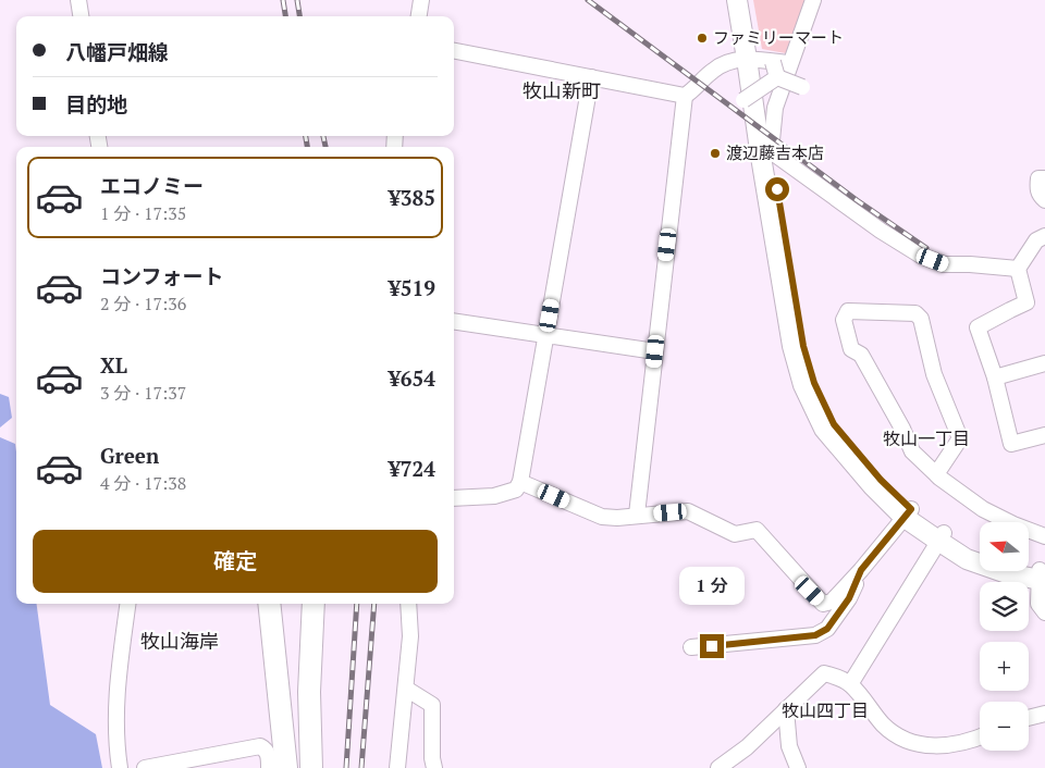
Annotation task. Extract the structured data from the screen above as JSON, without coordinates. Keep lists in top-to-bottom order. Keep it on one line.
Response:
{"districts":["牧山新町","牧山一丁目","牧山海岸","牧山四丁目"],"places":["ファミリーマート","渡辺藤吉本店"],"north":"left","page":{"banner":["八幡戸畑線","目的地"],"list":[{"name":"エコノミー","note":"1 分 · 17:35","value":"¥385"},{"name":"コンフォート","note":"2 分 · 17:36","value":"¥519"},{"name":"XL","note":"3 分 · 17:37","value":"¥654"},{"name":"Green","note":"4 分 · 17:38","value":"¥724"}],"buttons":"確定","map_buttons":["+","−"],"bubble":"1 分"}}
